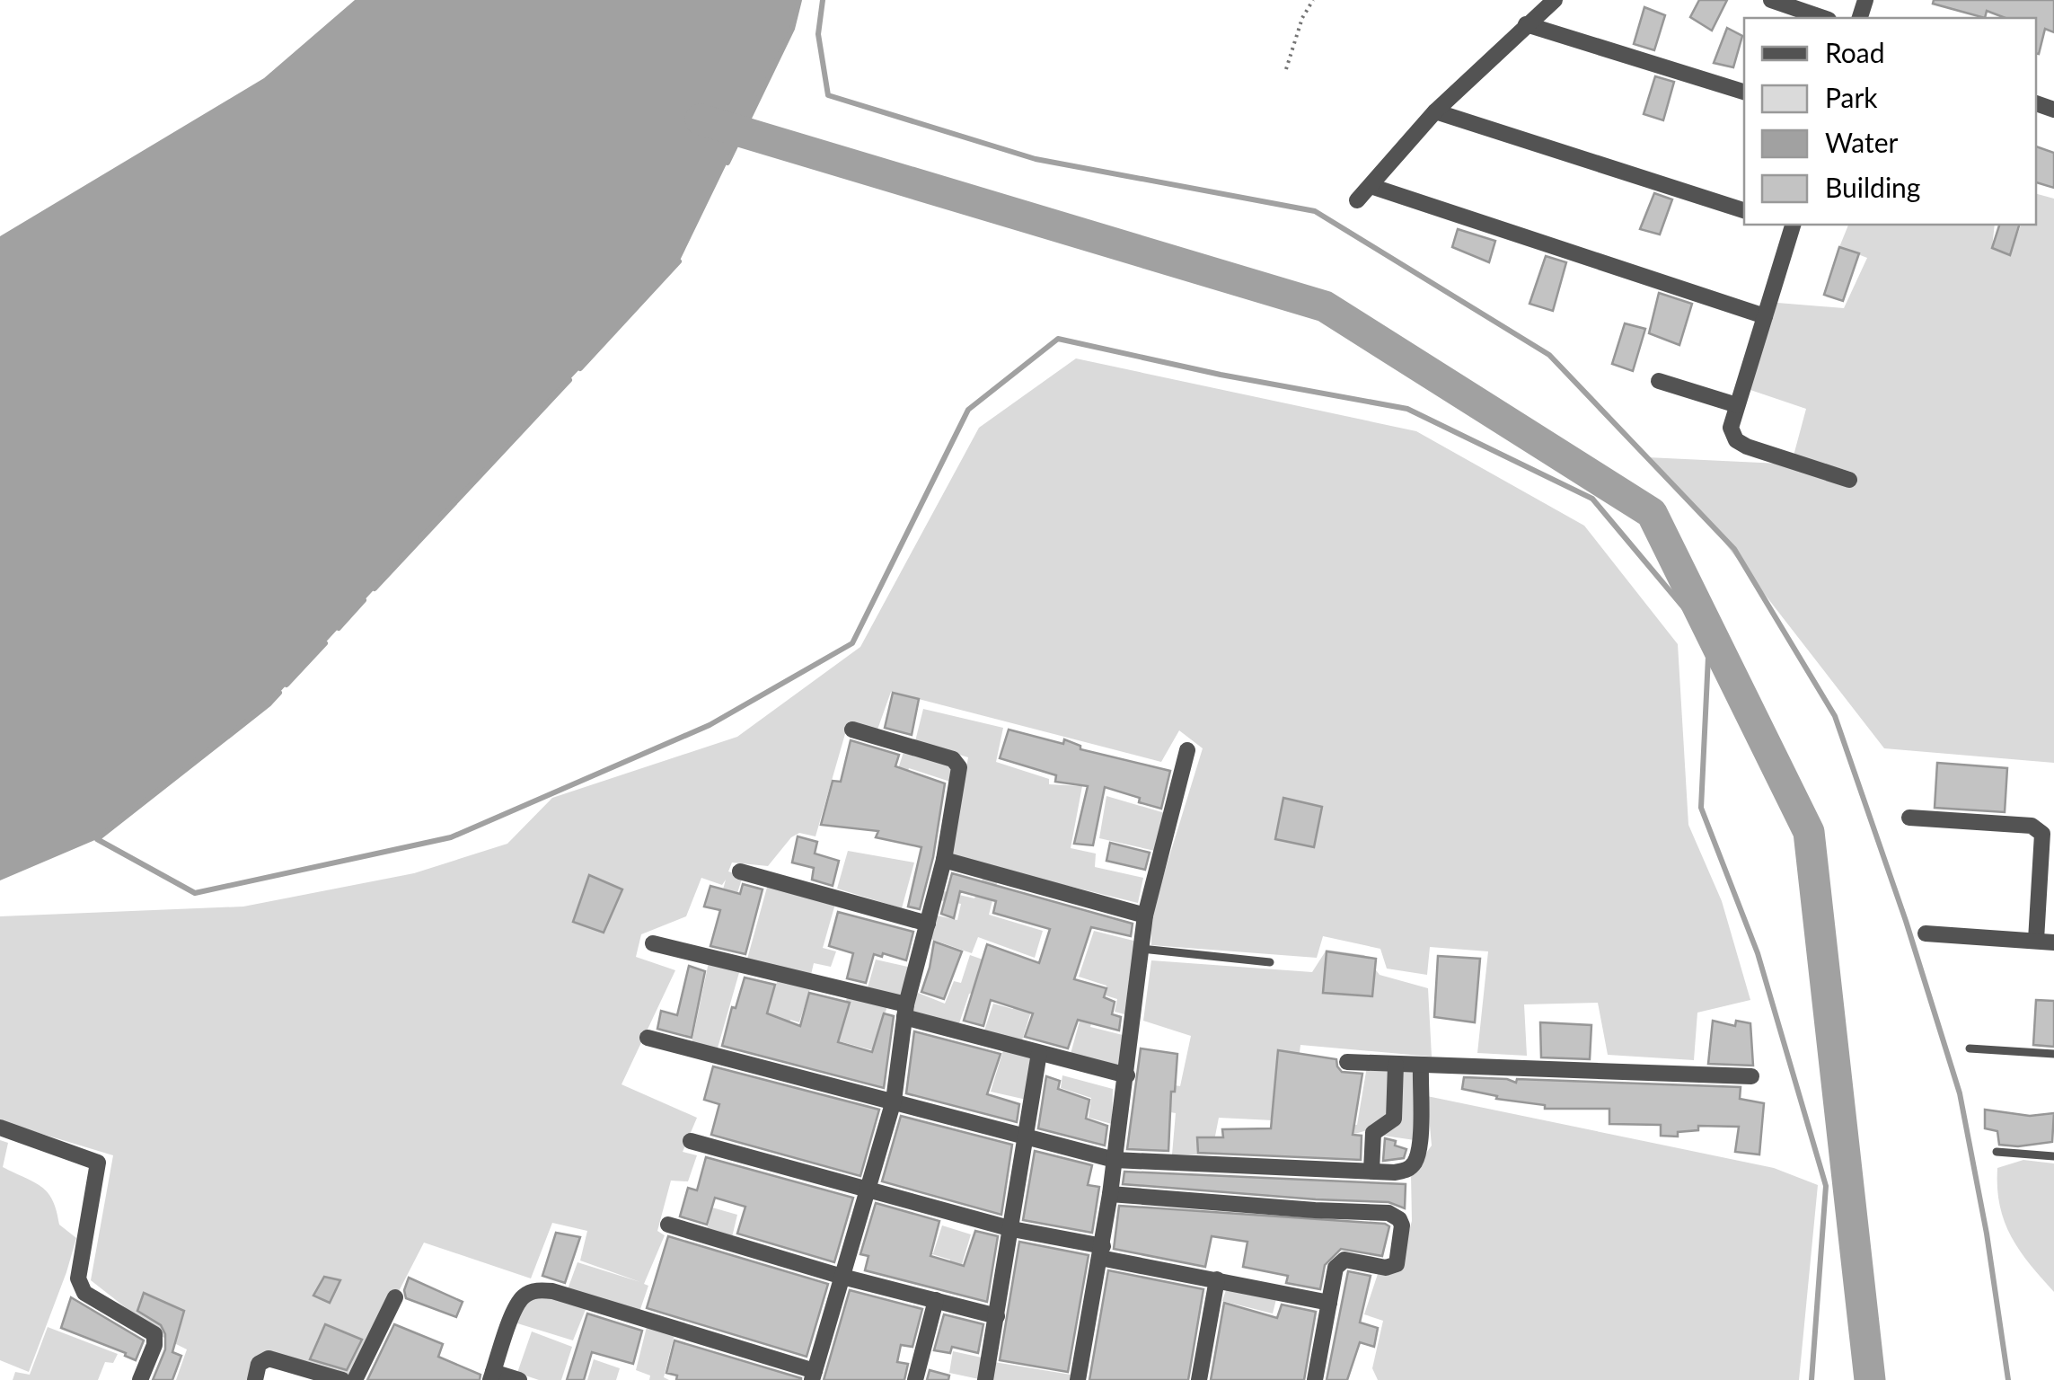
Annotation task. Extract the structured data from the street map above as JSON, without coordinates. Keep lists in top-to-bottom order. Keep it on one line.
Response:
{"legend":["Road","Park","Water","Building"]}
